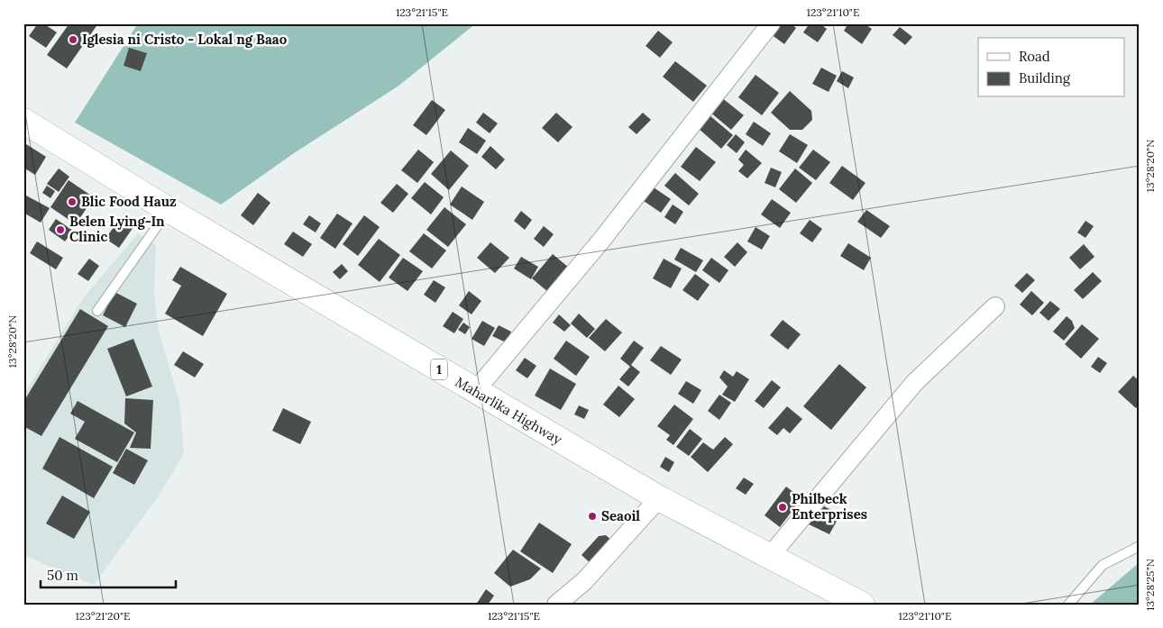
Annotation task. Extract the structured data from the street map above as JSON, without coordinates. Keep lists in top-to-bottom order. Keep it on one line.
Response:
{"streets":{"highway":["1","Maharlika Highway"]},"places":["Iglesia ni Cristo - Lokal ng Baao","Blic Food Hauz","Belen Lying-In Clinic","Philbeck Enterprises","Seaoil"],"legend":["Road","Building"],"scale_bar":"50 m","coordinates":["123°21'15\"E","123°21'10\"E","13°28'20\"N","13°28'25\"N","123°21'20\"E"]}
